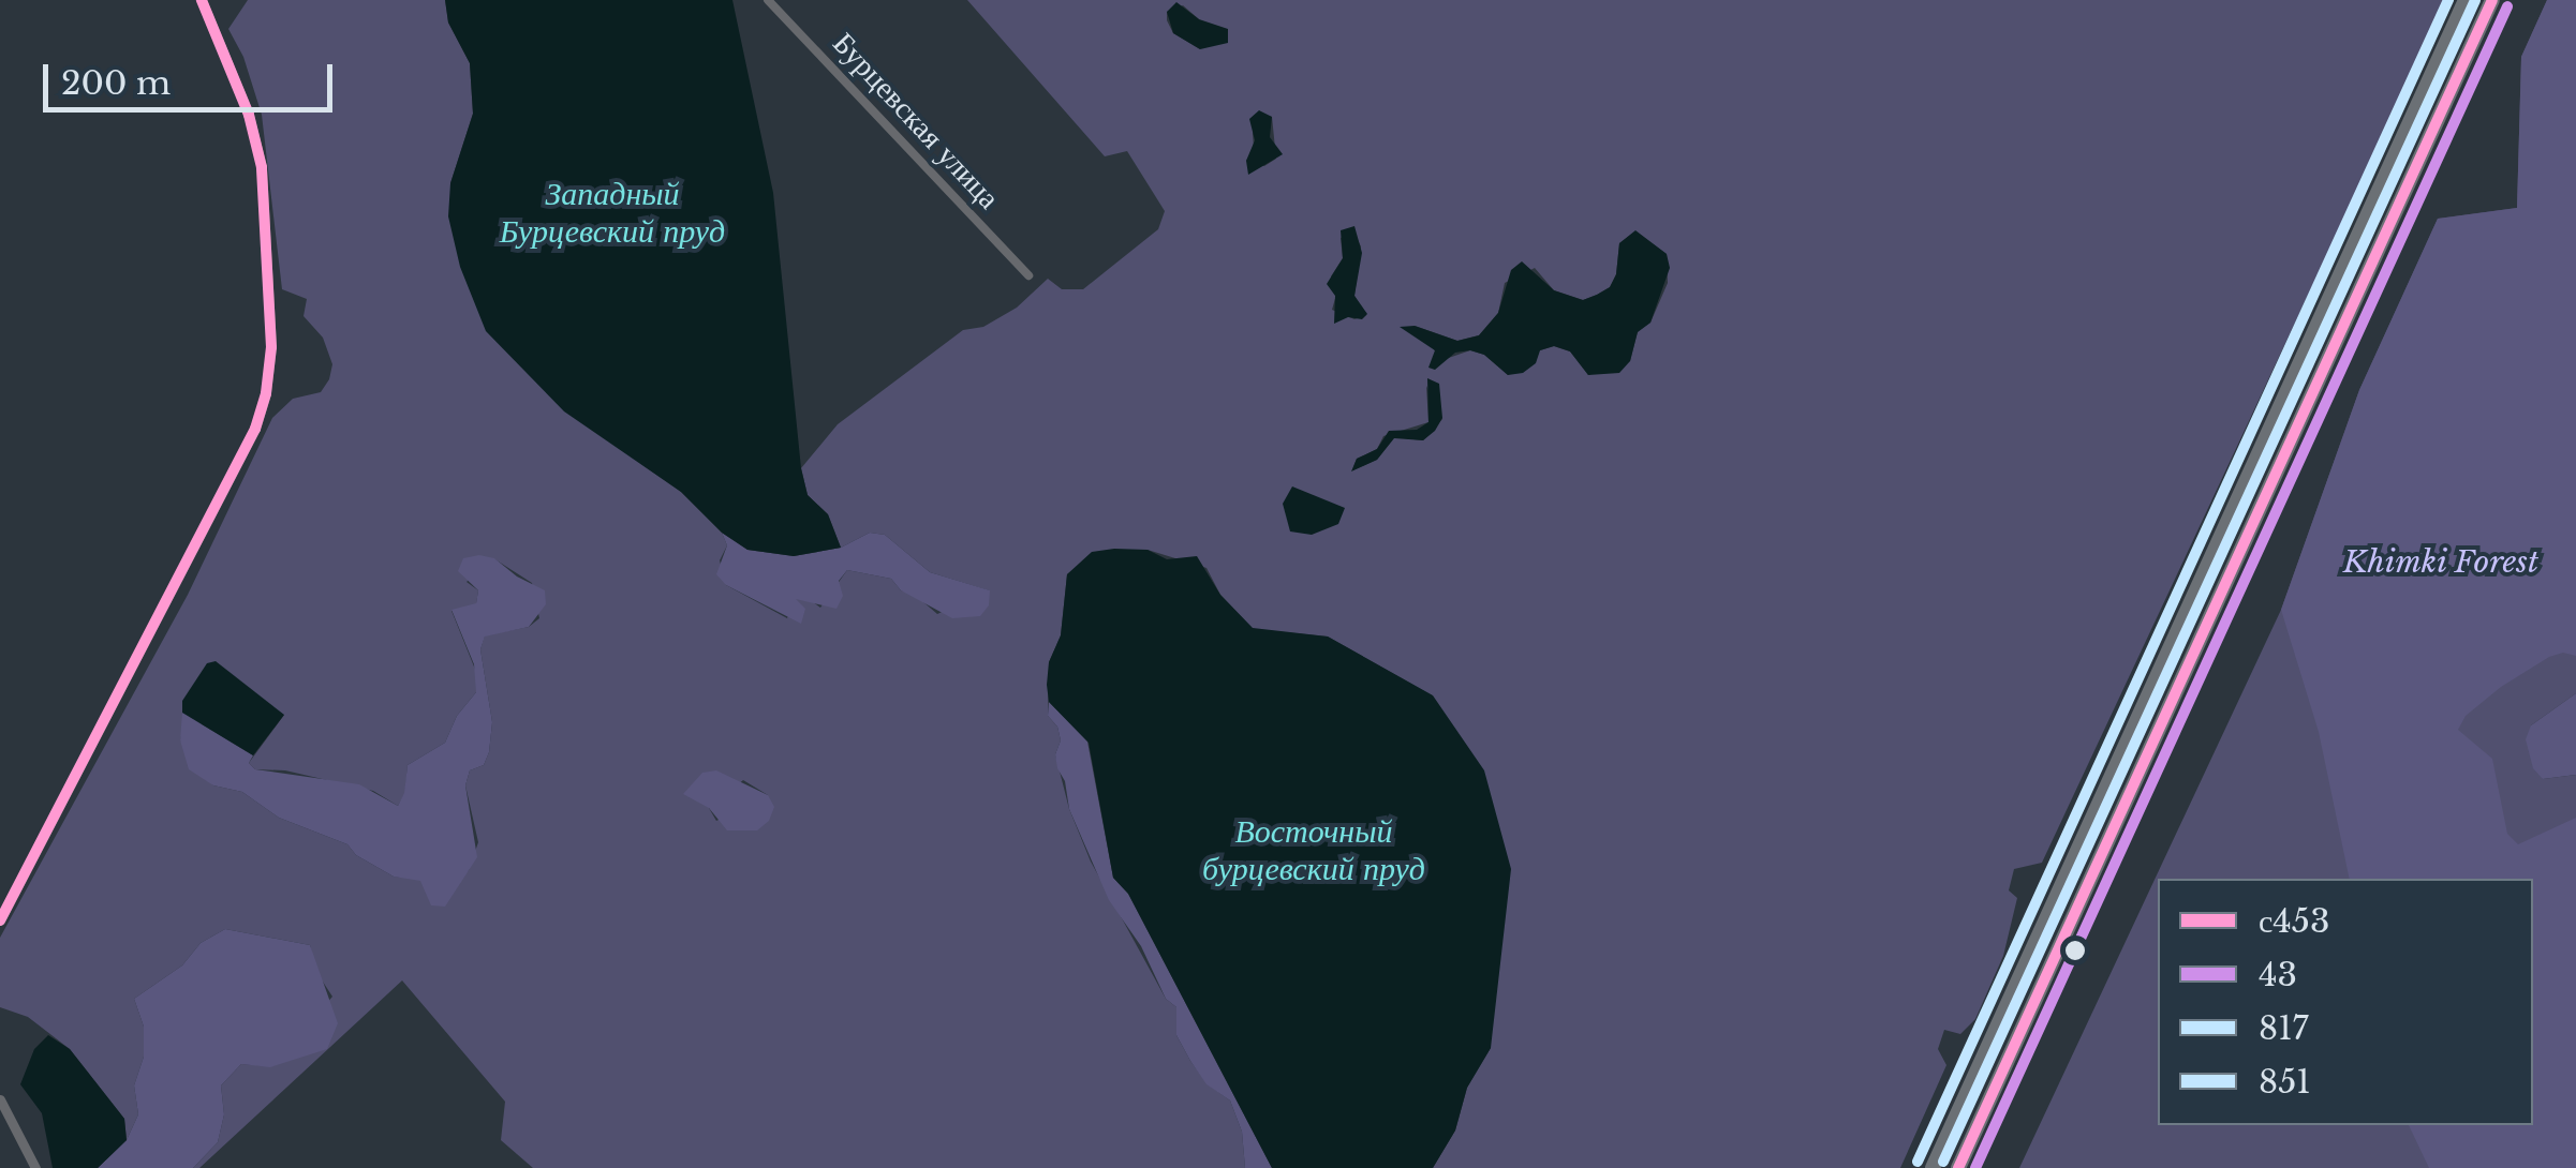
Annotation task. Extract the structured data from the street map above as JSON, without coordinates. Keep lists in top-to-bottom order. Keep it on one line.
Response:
{"streets":{"street":["Бурцевская улица"]},"water":["Западный Бурцевский пруд","Восточный бурцевский пруд"],"parks":["Khimki Forest"],"lines":["transit line с453","transit line 817","transit line 851","transit line 43"],"legend":["с453","43","817","851"],"scale_bar":"200 m"}
